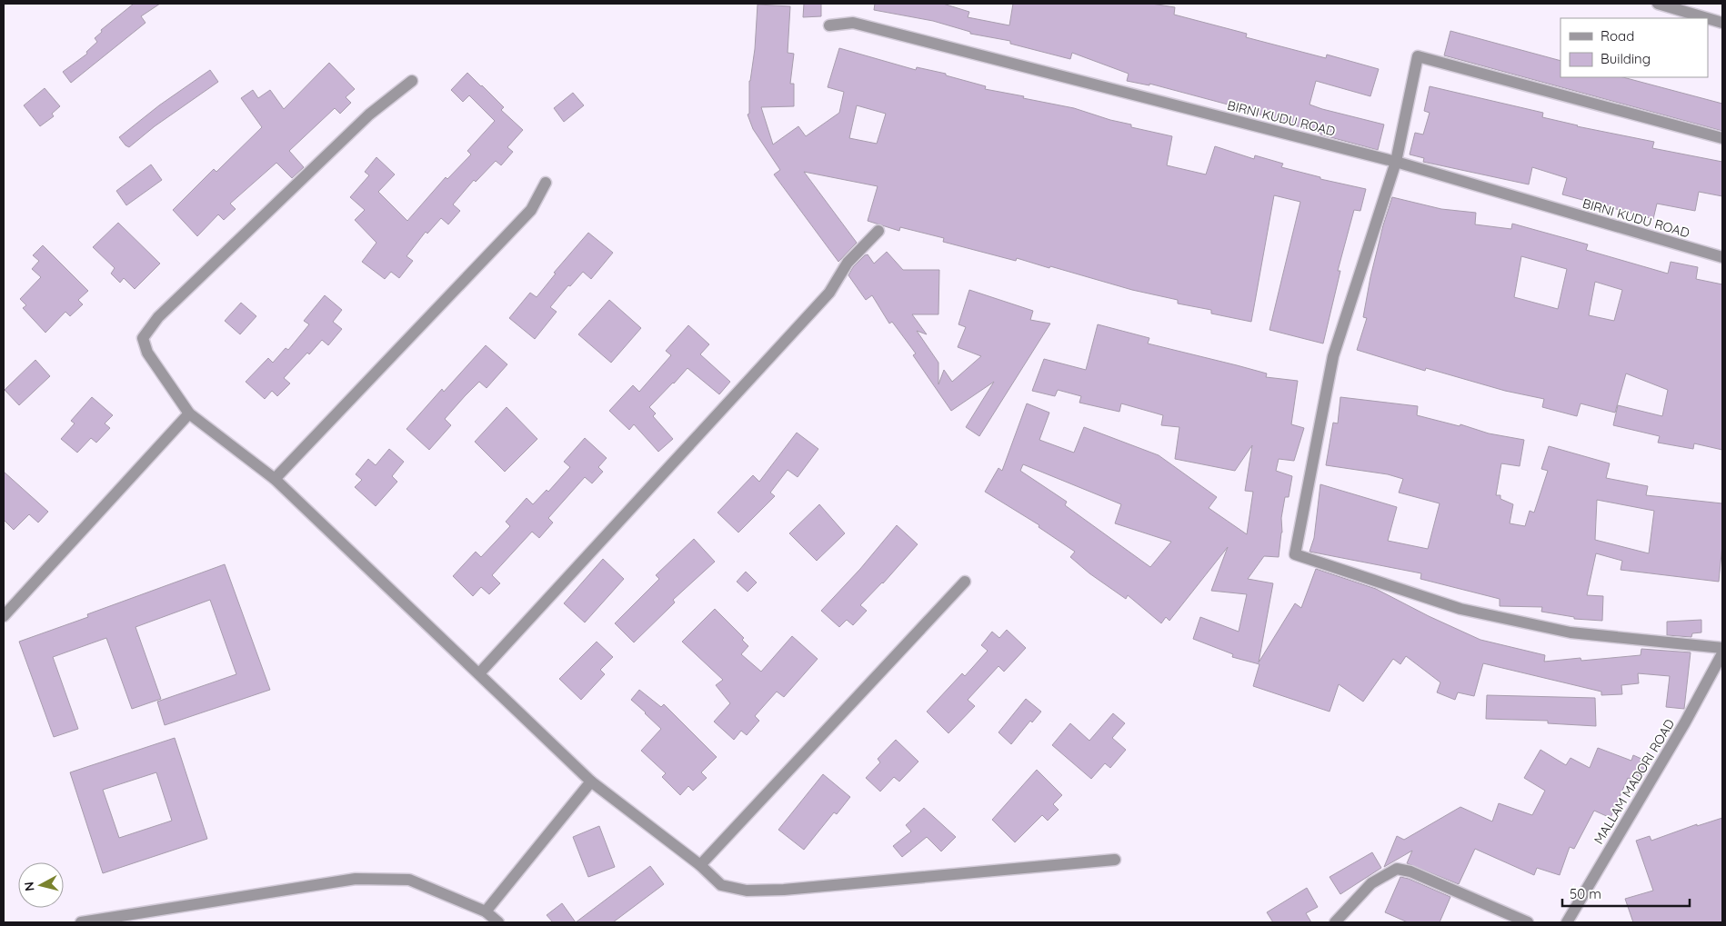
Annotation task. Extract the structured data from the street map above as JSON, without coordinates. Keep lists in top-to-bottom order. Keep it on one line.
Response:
{"streets":{"street":["BIRNI KUDU ROAD","MALLAM MADORI ROAD"]},"legend":["Road","Building"],"scale_bar":"50 m","north":"left"}
